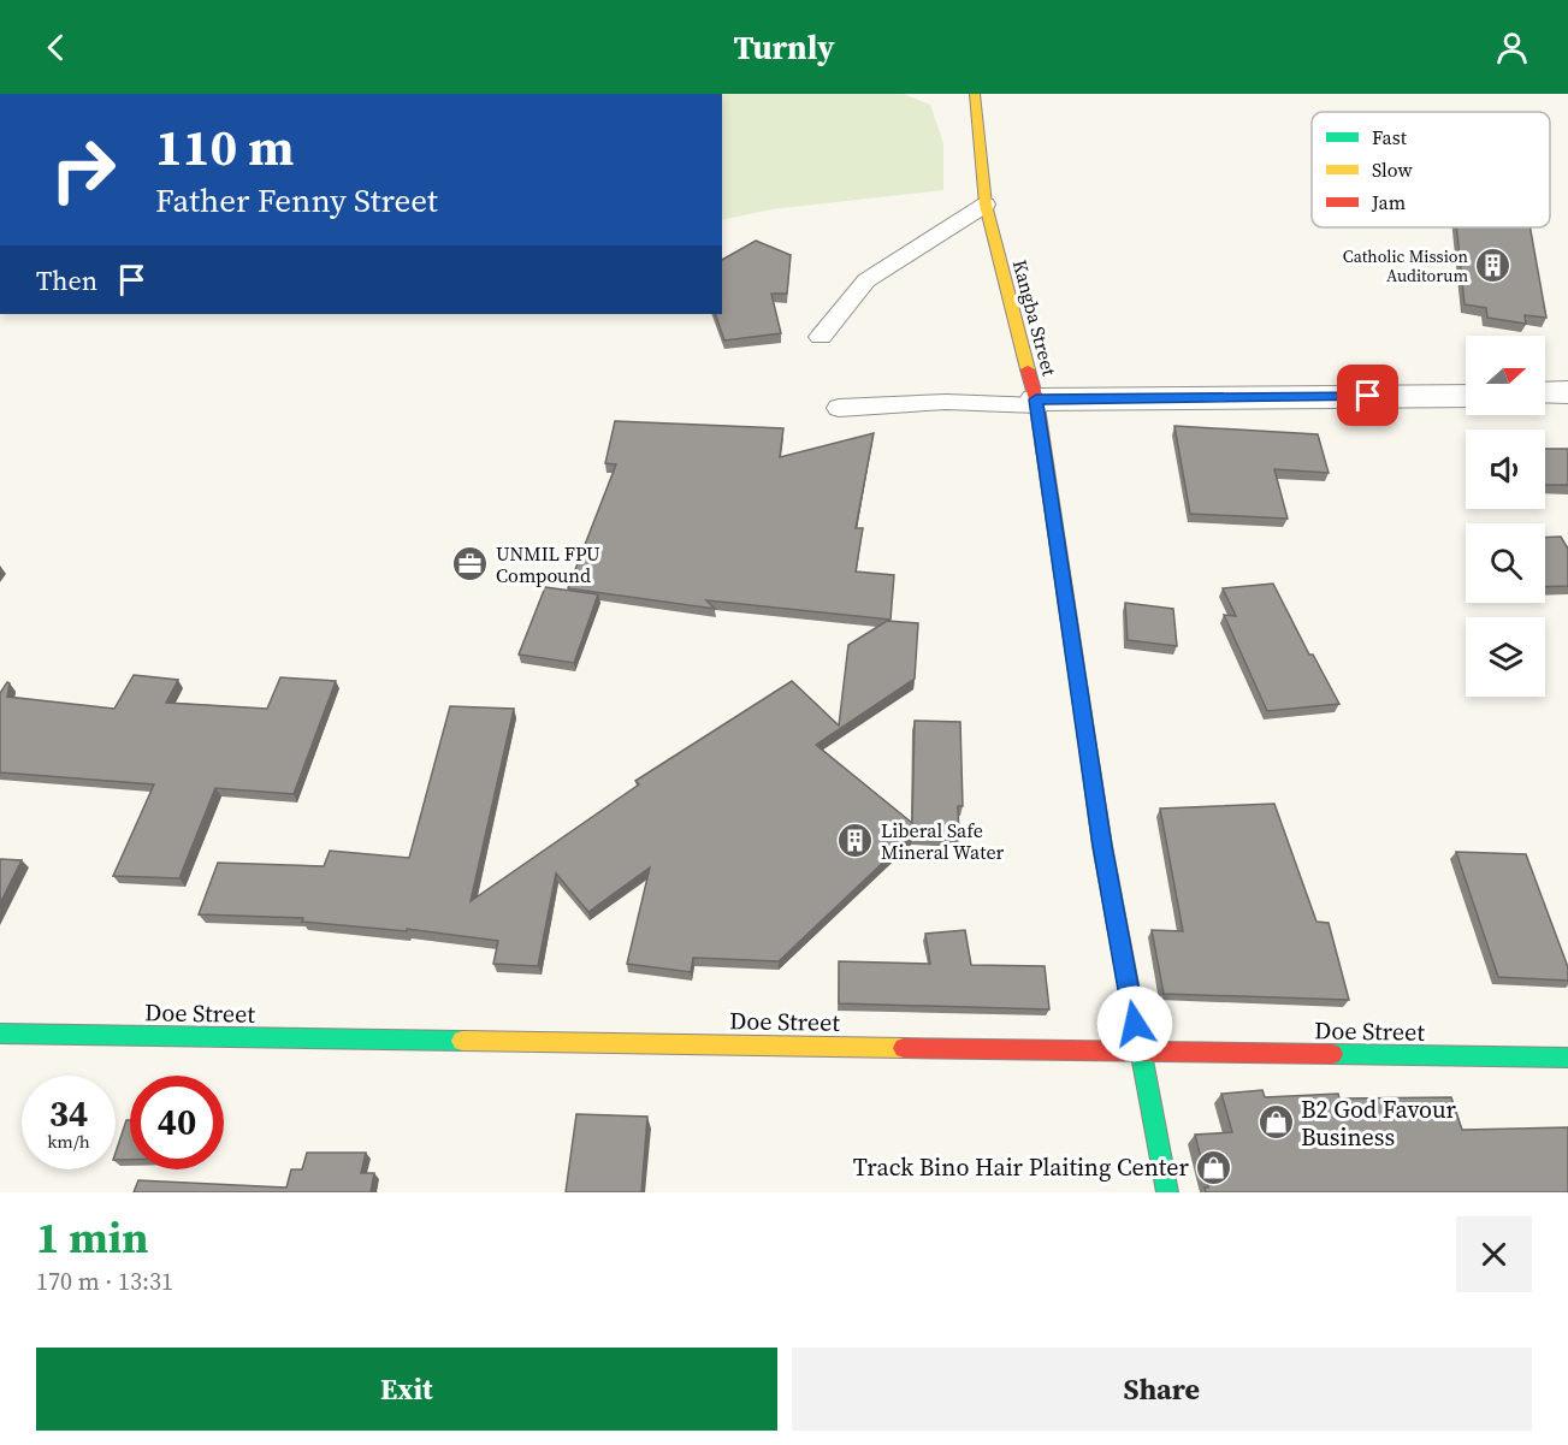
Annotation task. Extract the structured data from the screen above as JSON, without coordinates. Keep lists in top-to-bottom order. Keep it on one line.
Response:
{"streets":{"street":["Kangba Street","Doe Street"]},"crossings":[["Kangba Street","Doe Street"]],"places":{"building":["Catholic Mission Auditorum","Liberal Safe Mineral Water"],"office":["UNMIL FPU Compound"],"shop":["B2 God Favour Business","Track Bino Hair Plaiting Center"]},"legend":["Fast","Slow","Jam"],"north":"right","page":{"header":"Turnly","turn":["110 m","Father Fenny Street"],"then":"Then","speed":"34 km/h","limit":"40","heading":["1 min","170 m · 13:31"],"buttons":["Exit","Share"]}}
